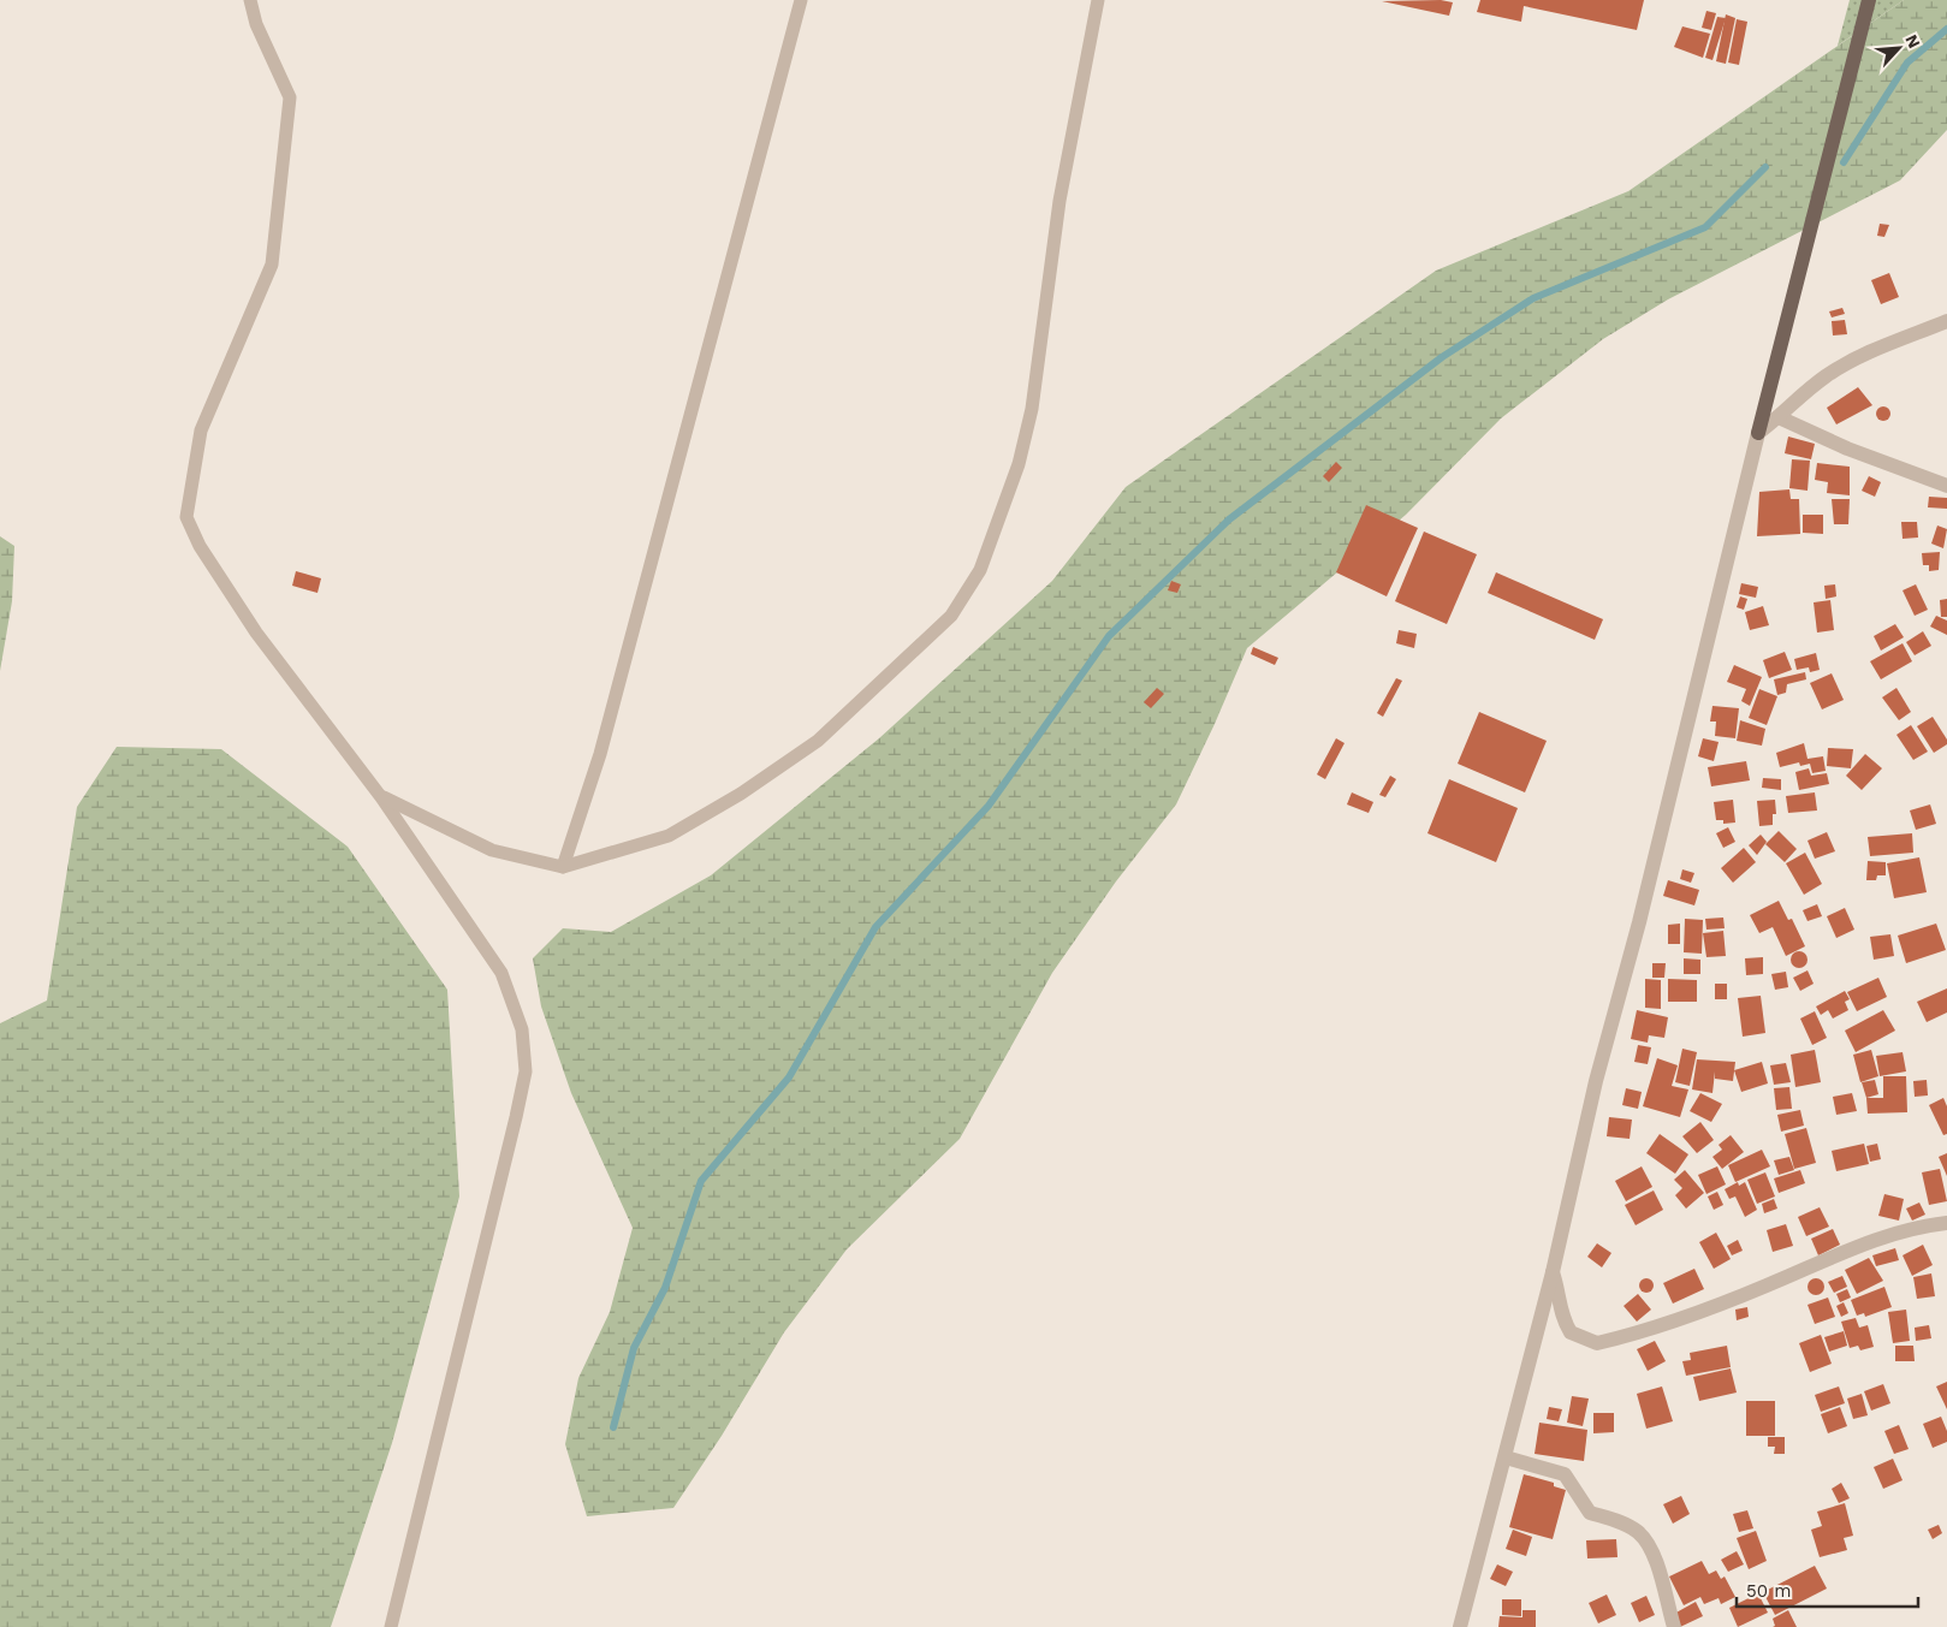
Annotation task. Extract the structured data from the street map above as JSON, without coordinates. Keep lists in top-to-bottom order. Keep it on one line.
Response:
{"scale_bar":"50 m","north":"top right"}
